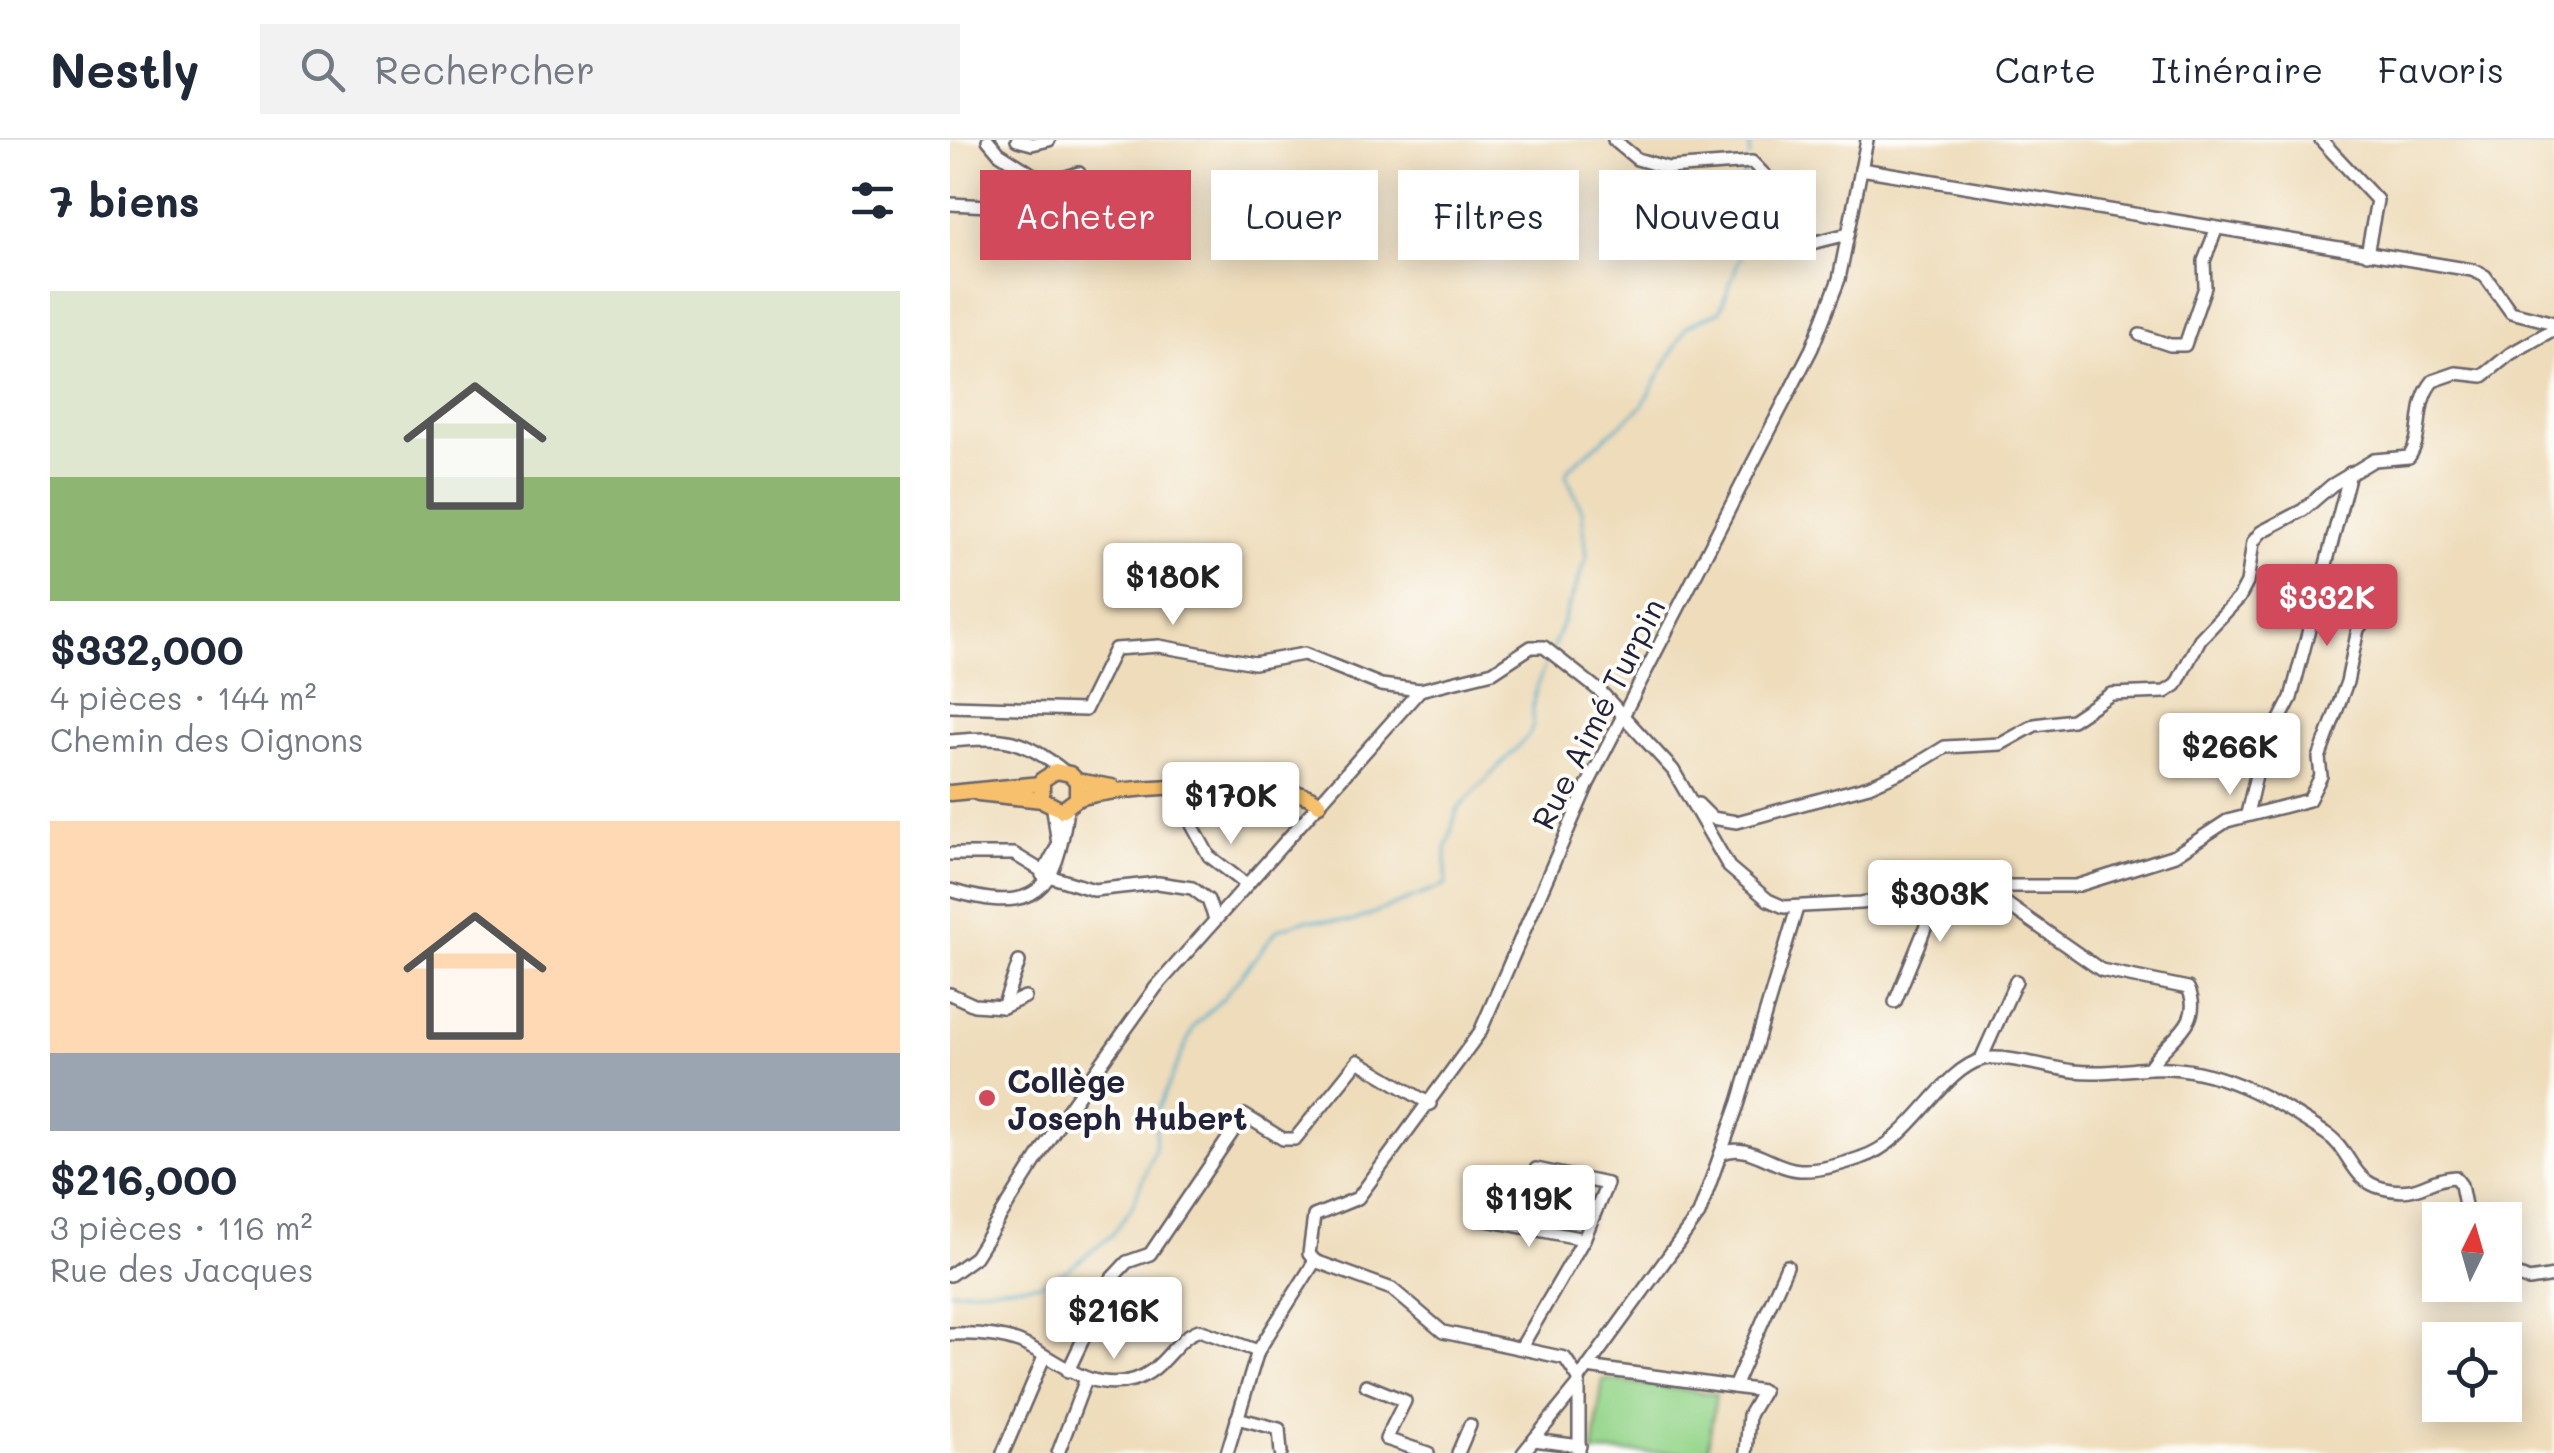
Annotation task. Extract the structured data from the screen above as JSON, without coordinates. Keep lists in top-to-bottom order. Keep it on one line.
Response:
{"streets":{"street":["Rue Aimé Turpin"]},"places":["Collège Joseph Hubert"],"north":"top","page":{"header":"Nestly","search":"Rechercher","nav":["Carte","Itinéraire","Favoris"],"heading":"7 biens","chip":["Acheter","Louer","Filtres","Nouveau"],"list":[{"name":"$332,000","note":"4 pièces · 144 m² · Chemin des Oignons"},{"name":"$216,000","note":"3 pièces · 116 m² · Rue des Jacques"}],"price":["$180K","$332K","$266K","$170K","$303K","$119K","$216K"]}}
